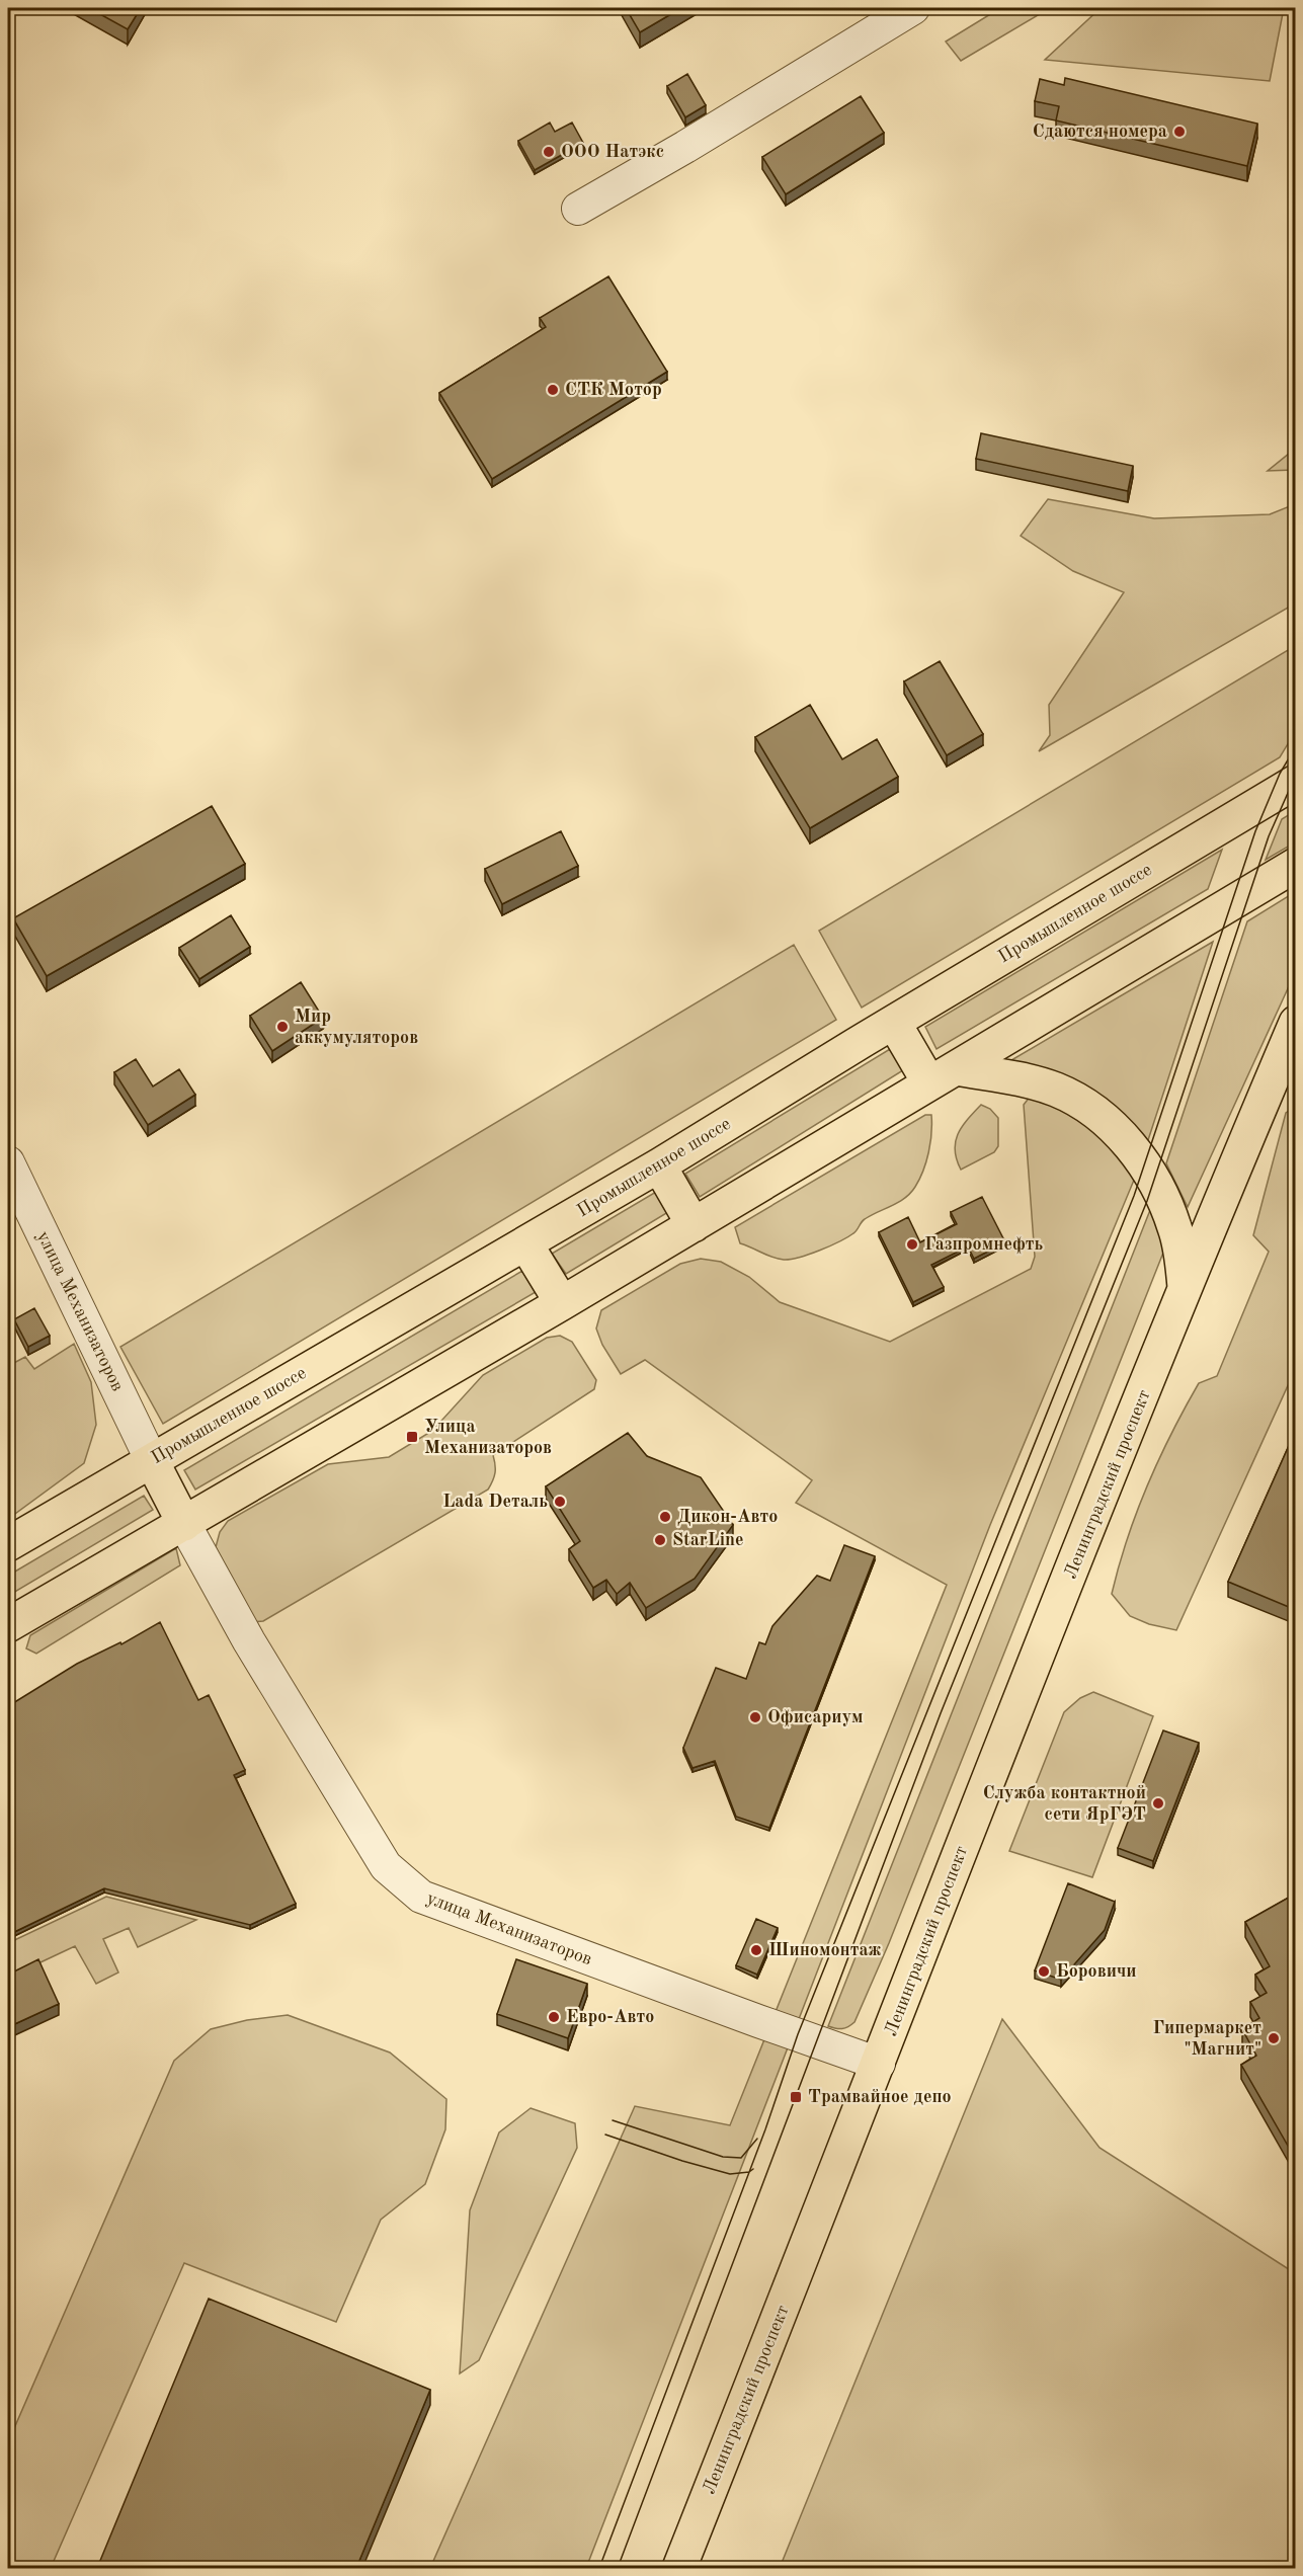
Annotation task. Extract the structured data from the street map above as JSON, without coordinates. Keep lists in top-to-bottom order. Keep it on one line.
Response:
{"streets":{"main road":["Промышленное шоссе","Ленинградский проспект"],"street":["улица Механизаторов"]},"crossings":[["Промышленное шоссе","улица Механизаторов"],["улица Механизаторов","Ленинградский проспект"]],"places":{"other":["Сдаются номера","ООО Натэкс","СТК Мотор","Мир аккумуляторов","Газпромнефть","Lada Dеталь","Дикон-Авто","StarLine","Офисариум","Служба контактной сети ЯрГЭТ","Шиномонтаж","Боровичи","Евро-Авто","Гипермаркет \"Магнит\""],"transit":["Улица Механизаторов","Трамвайное депо"]}}
